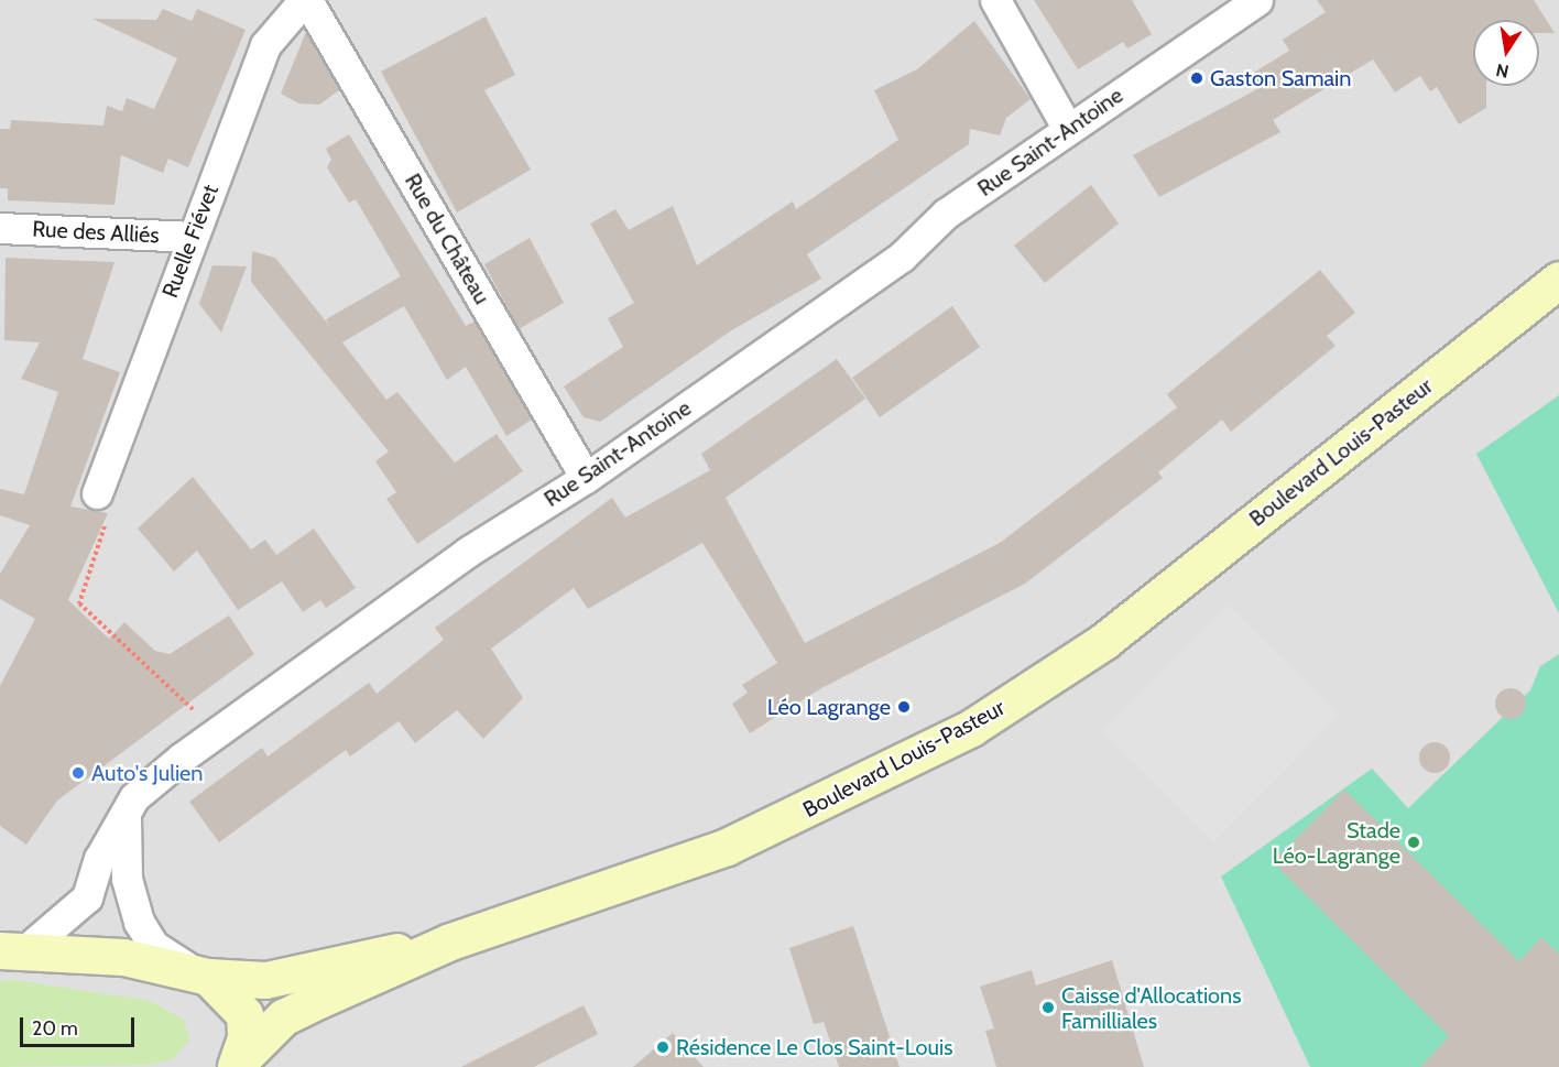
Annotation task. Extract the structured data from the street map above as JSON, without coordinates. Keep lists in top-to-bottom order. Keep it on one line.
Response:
{"streets":{"main road":["Boulevard Louis-Pasteur"],"street":["Rue Saint-Antoine","Rue des Alliés","Rue du Château","Ruelle Fiévet"]},"crossings":[["Rue Saint-Antoine","Rue du Château"],["Rue des Alliés","Ruelle Fiévet"],["Rue du Château","Ruelle Fiévet"]],"places":["Gaston Samain","Léo Lagrange","Auto's Julien","Stade Léo-Lagrange","Caisse d'Allocations Familliales","Résidence Le Clos Saint-Louis"],"scale_bar":"20 m","north":"bottom"}
